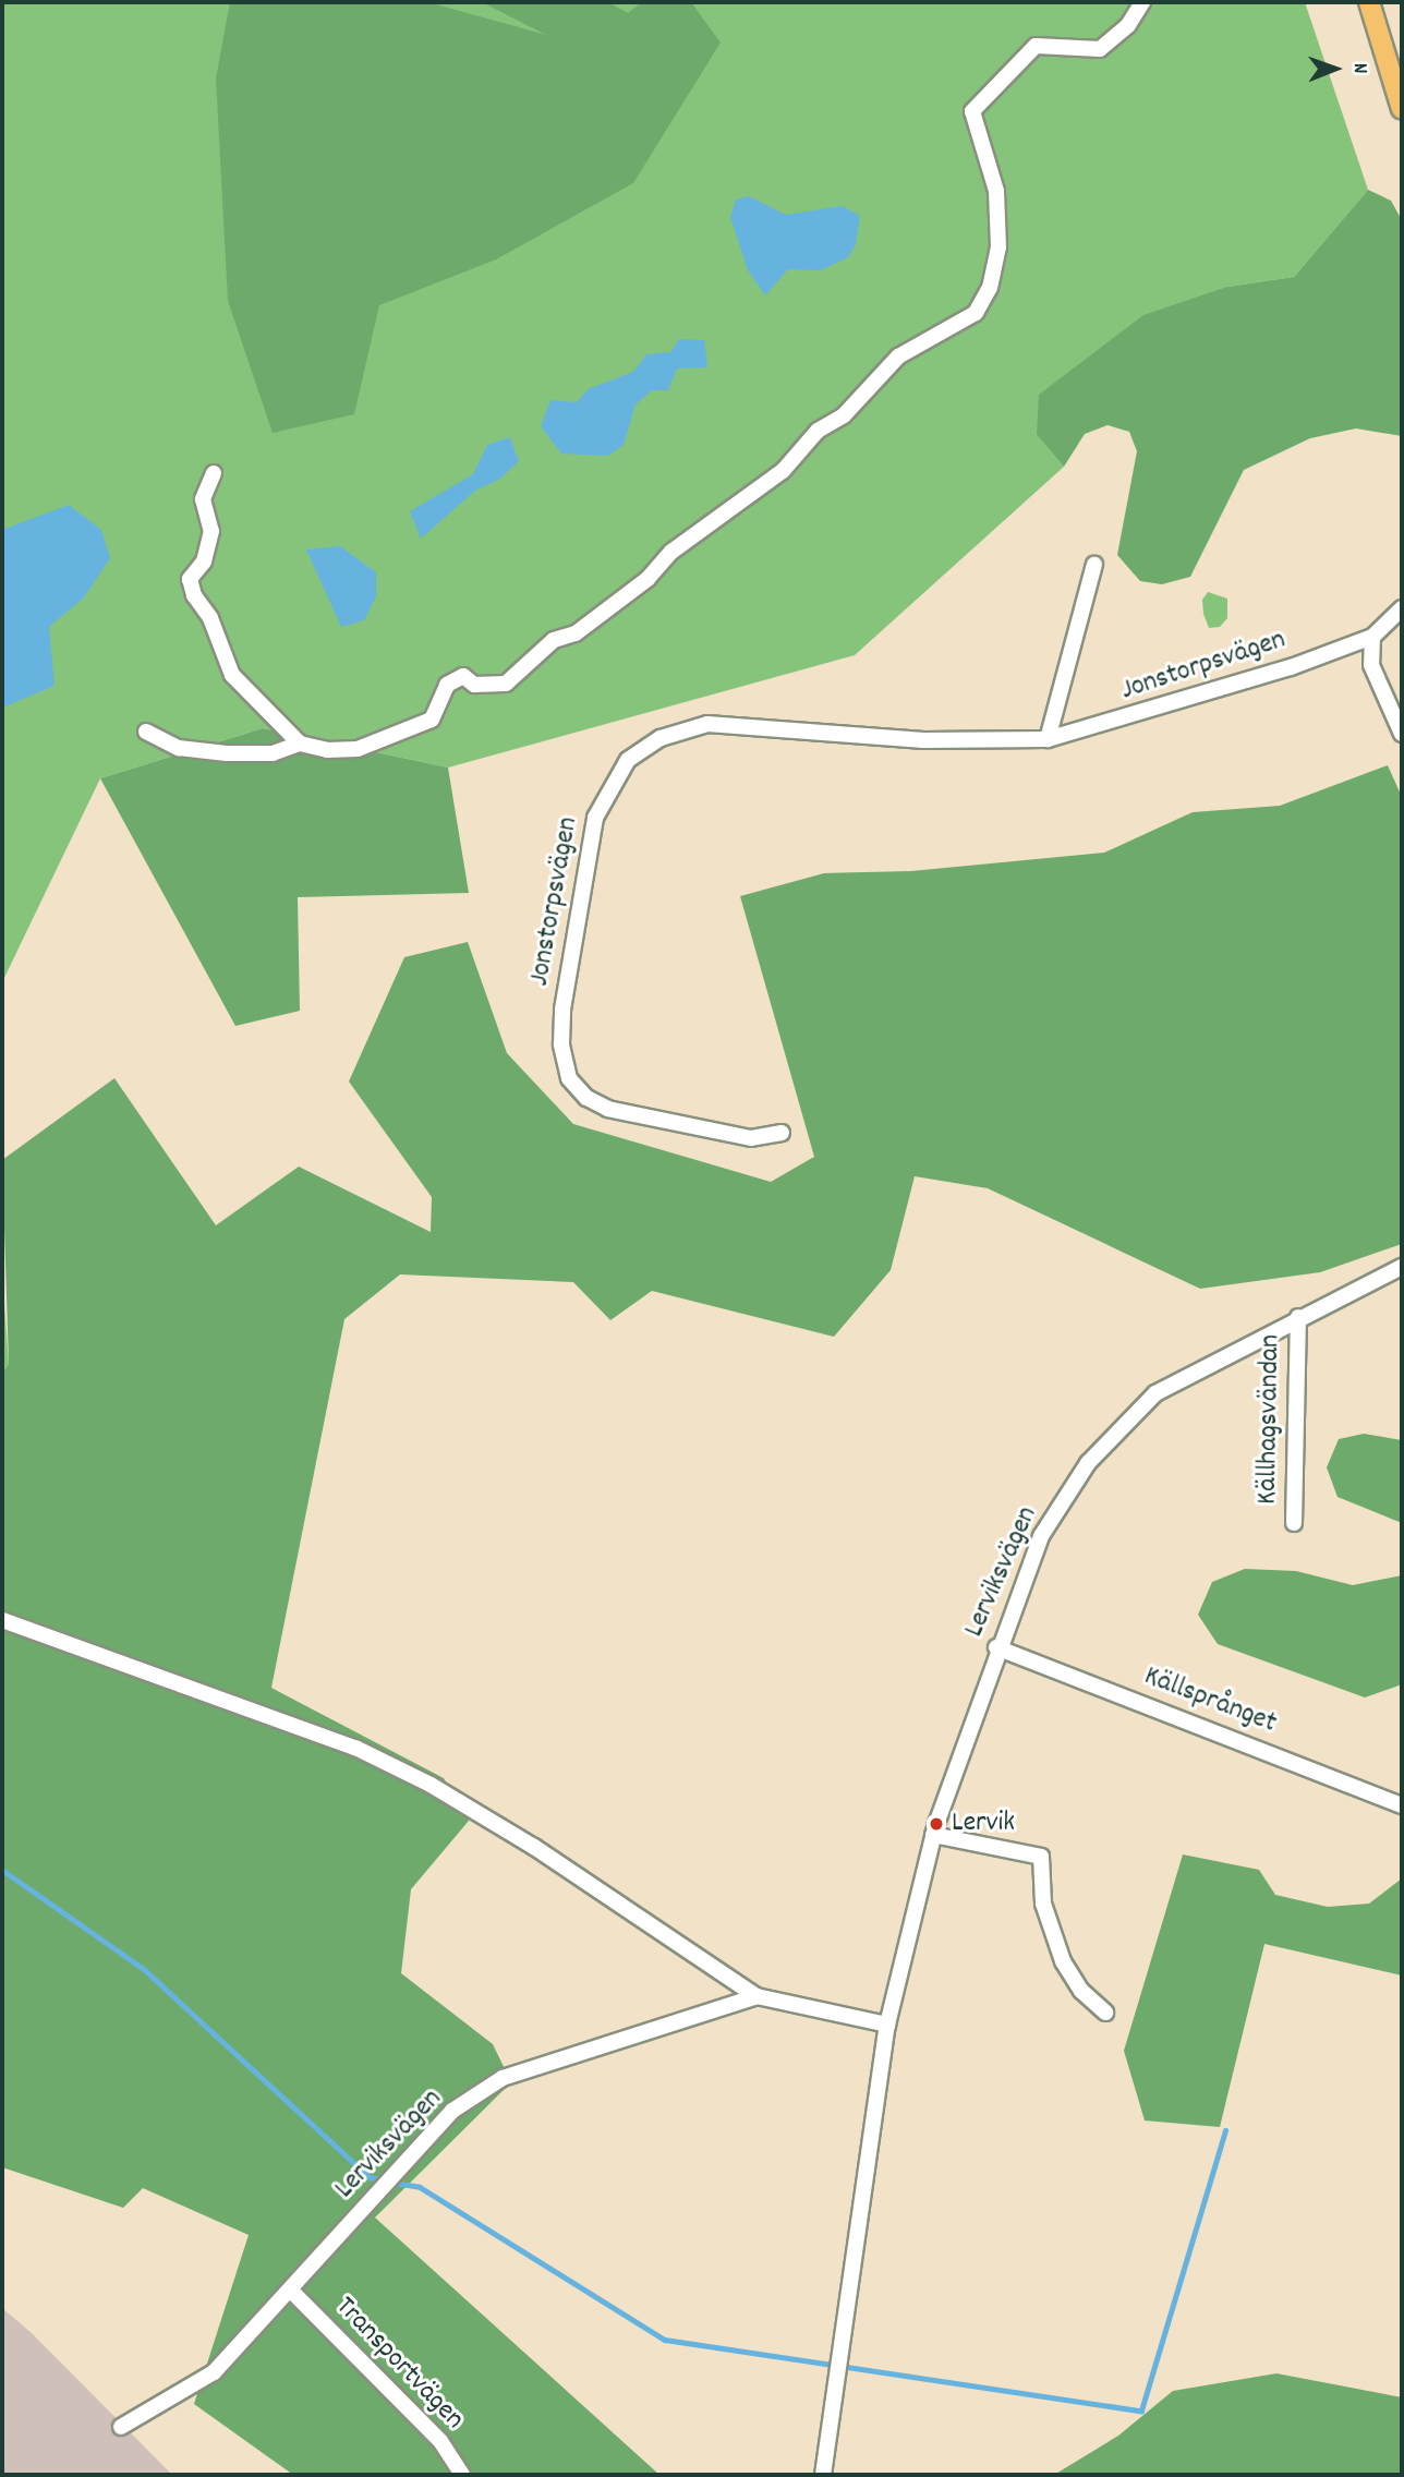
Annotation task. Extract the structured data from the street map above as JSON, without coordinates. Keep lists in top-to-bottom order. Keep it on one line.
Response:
{"streets":{"street":["Jonstorpsvägen","Källhagsvändan","Lerviksvägen","Källsprånget","Transportvägen"]},"crossings":[["Källhagsvändan","Lerviksvägen"],["Lerviksvägen","Källsprånget"],["Lerviksvägen","Transportvägen"]],"places":["Lervik"],"north":"right"}
